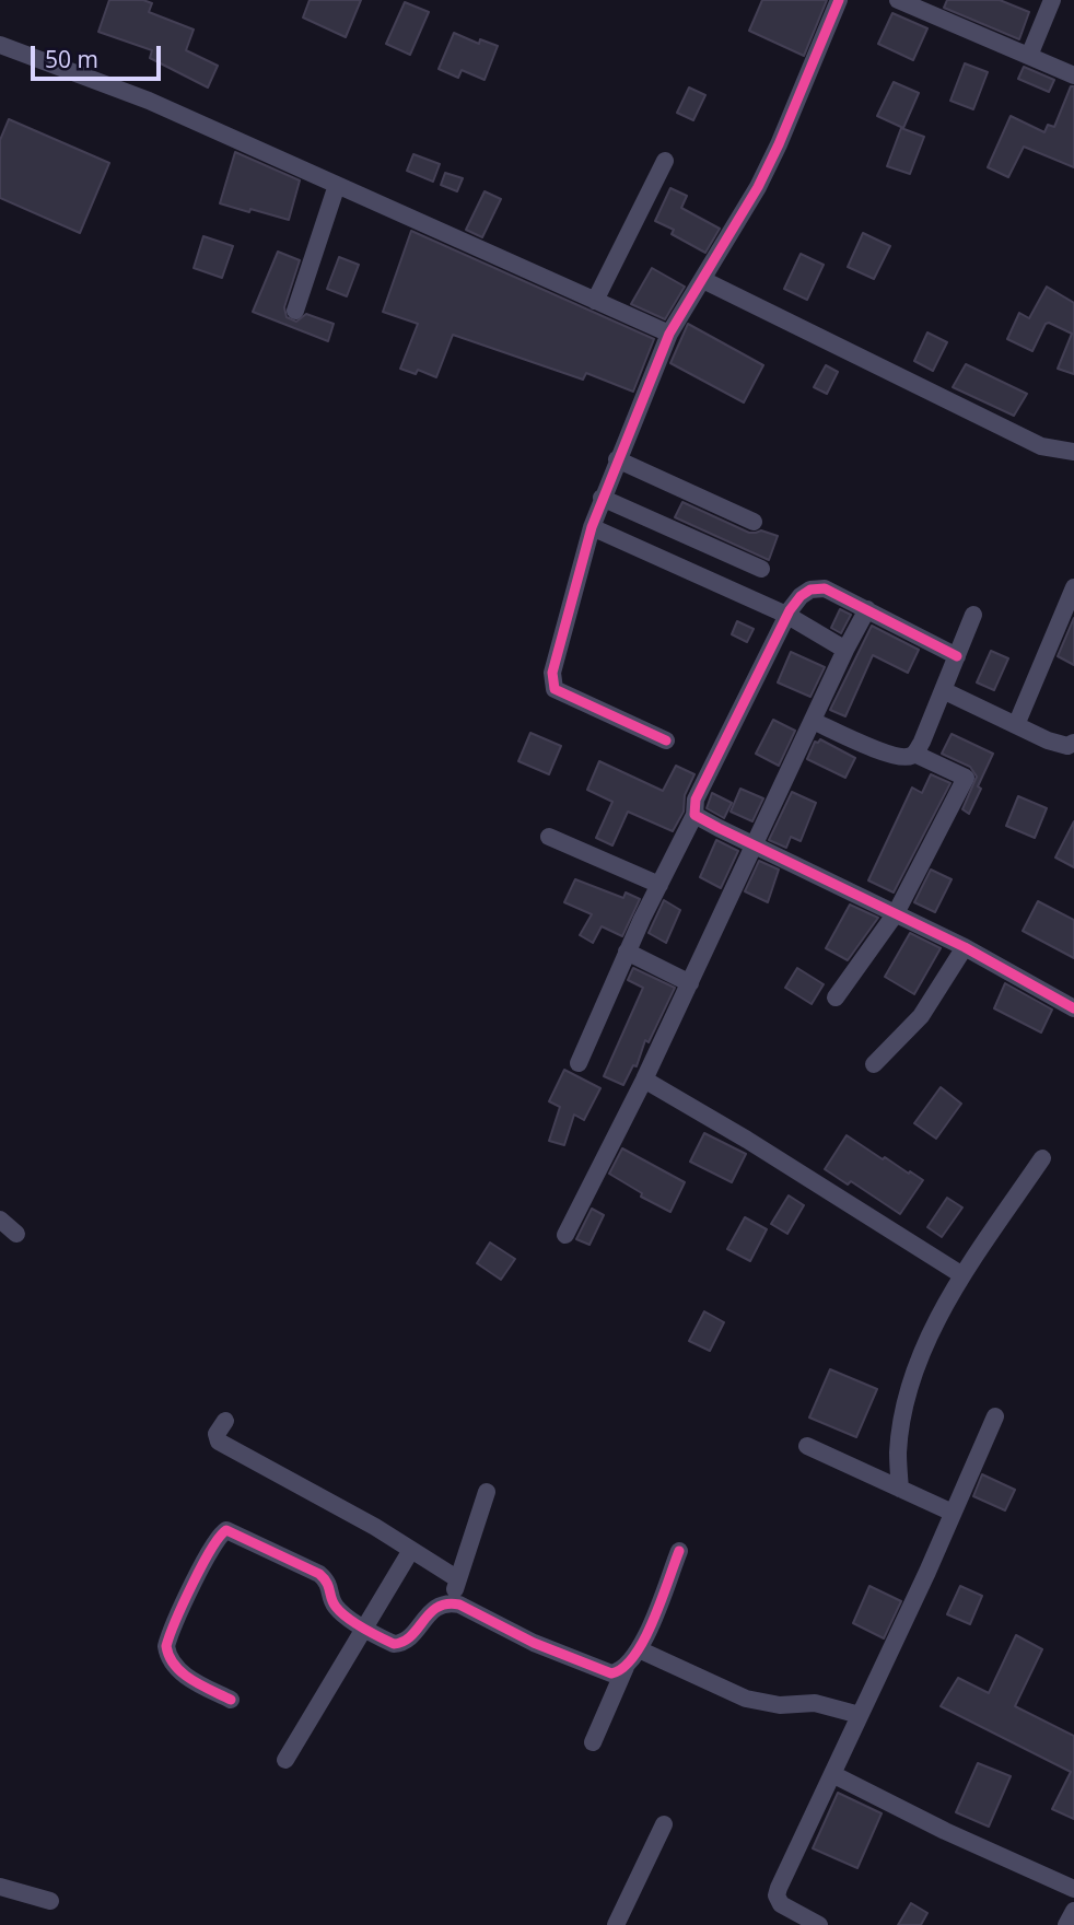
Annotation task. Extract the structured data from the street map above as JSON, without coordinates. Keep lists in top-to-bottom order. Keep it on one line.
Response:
{"scale_bar":"50 m"}
